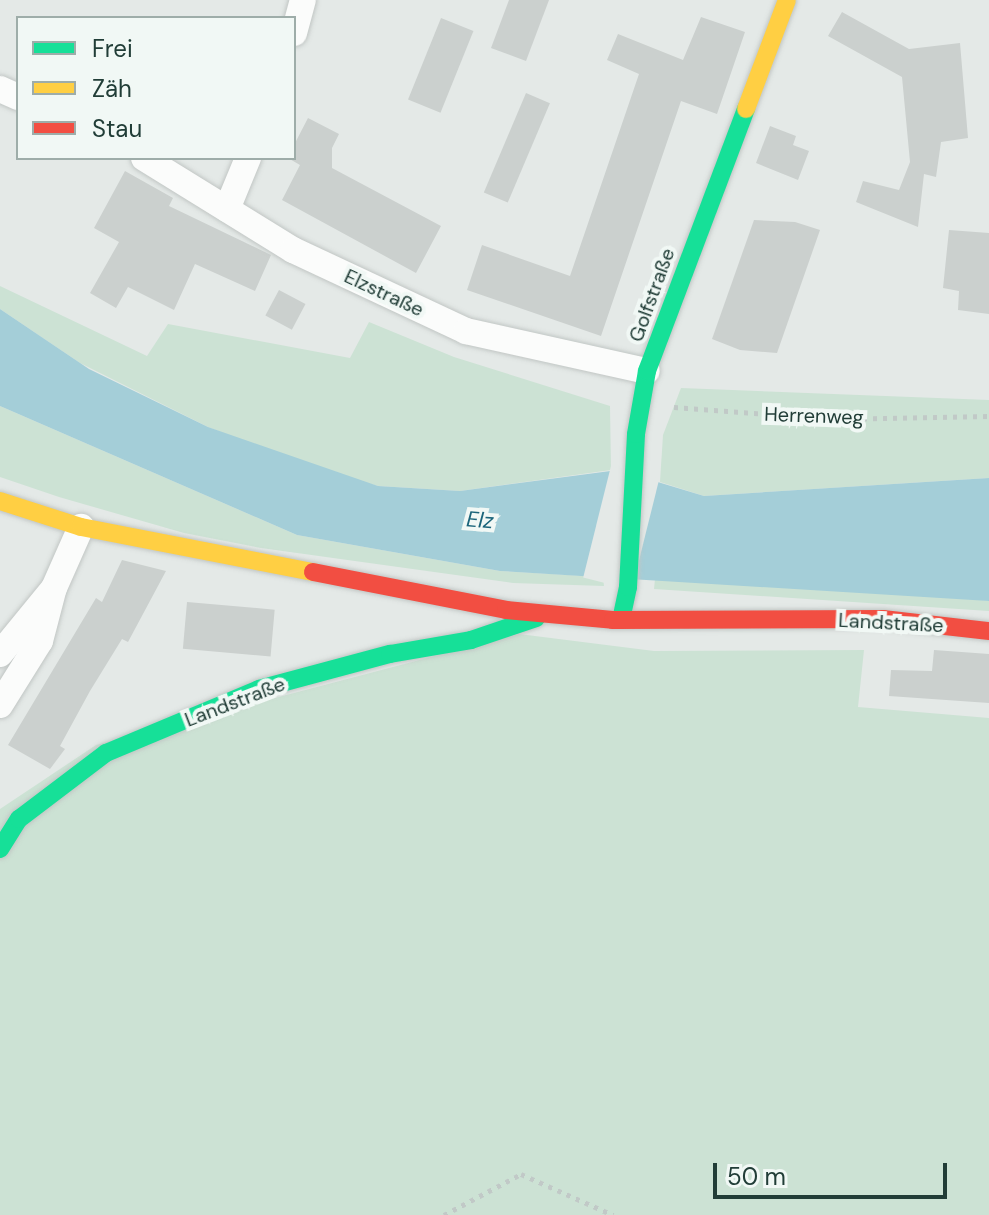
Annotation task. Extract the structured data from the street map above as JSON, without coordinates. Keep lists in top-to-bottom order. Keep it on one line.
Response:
{"streets":{"street":["Elzstraße","Golfstraße","Landstraße"],"path":["Herrenweg"]},"crossings":[["Elzstraße","Golfstraße"],["Golfstraße","Herrenweg"],["Golfstraße","Landstraße"]],"water":["Elz"],"legend":["Frei","Zäh","Stau"],"scale_bar":"50 m"}
